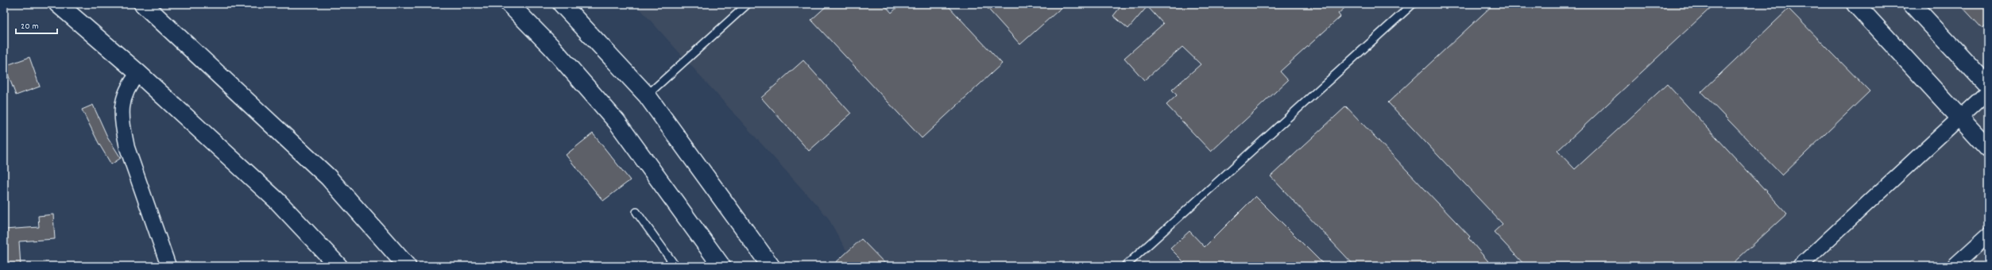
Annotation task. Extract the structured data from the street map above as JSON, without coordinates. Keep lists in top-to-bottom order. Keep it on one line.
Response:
{"scale_bar":"20 m"}
